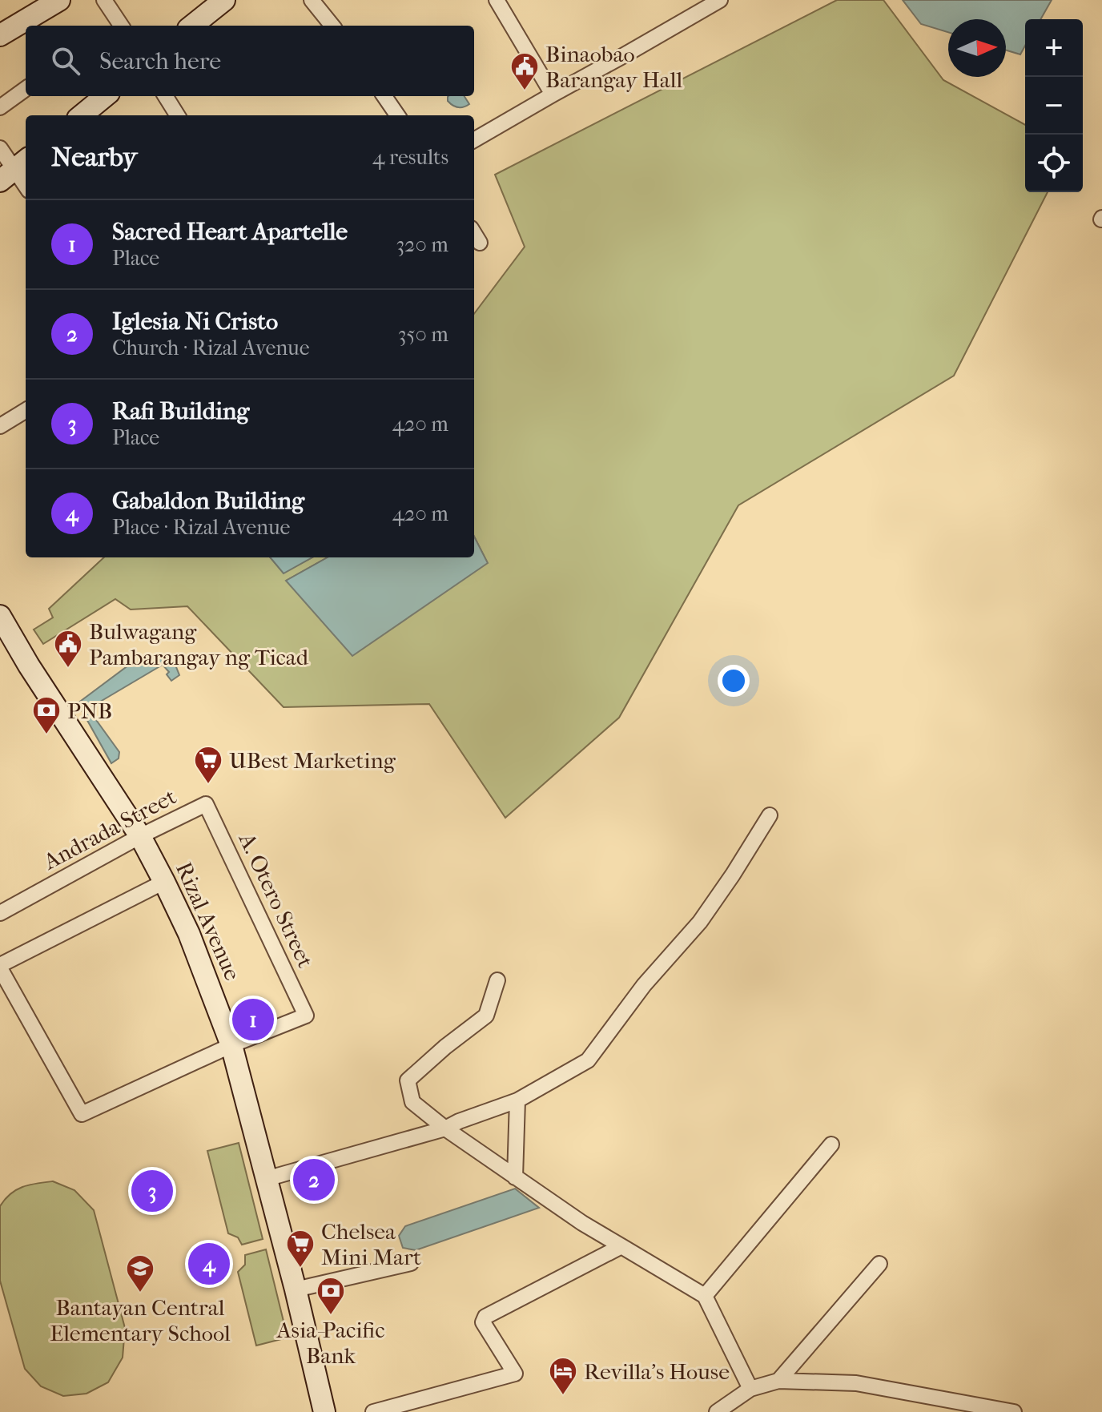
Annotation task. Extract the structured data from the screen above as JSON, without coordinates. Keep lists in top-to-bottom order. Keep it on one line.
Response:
{"streets":{"main road":["Rizal Avenue"],"street":["Andrada Street","A. Otero Street"]},"crossings":[["Andrada Street","A. Otero Street"],["Andrada Street","Rizal Avenue"],["A. Otero Street","Rizal Avenue"]],"places":{"public building":["Binaobao Barangay Hall","Bulwagang Pambarangay ng Ticad"],"bank":["PNB","Asia-Pacific Bank"],"supermarket":["UBest Marketing","Chelsea Mini Mart"],"school or university":["Bantayan Central Elementary School"],"hotel":["Revilla's House"]},"north":"right","page":{"map_buttons":["+","−"],"search":"Search here","heading":["Nearby","4 results"],"list":[{"mark":"1","name":"Sacred Heart Apartelle","note":"Place","value":"320 m"},{"mark":"2","name":"Iglesia Ni Cristo","note":"Church · Rizal Avenue","value":"350 m"},{"mark":"3","name":"Rafi Building","note":"Place","value":"420 m"},{"mark":"4","name":"Gabaldon Building","note":"Place · Rizal Avenue","value":"420 m"}],"pins":["1","2","3","4"]}}
